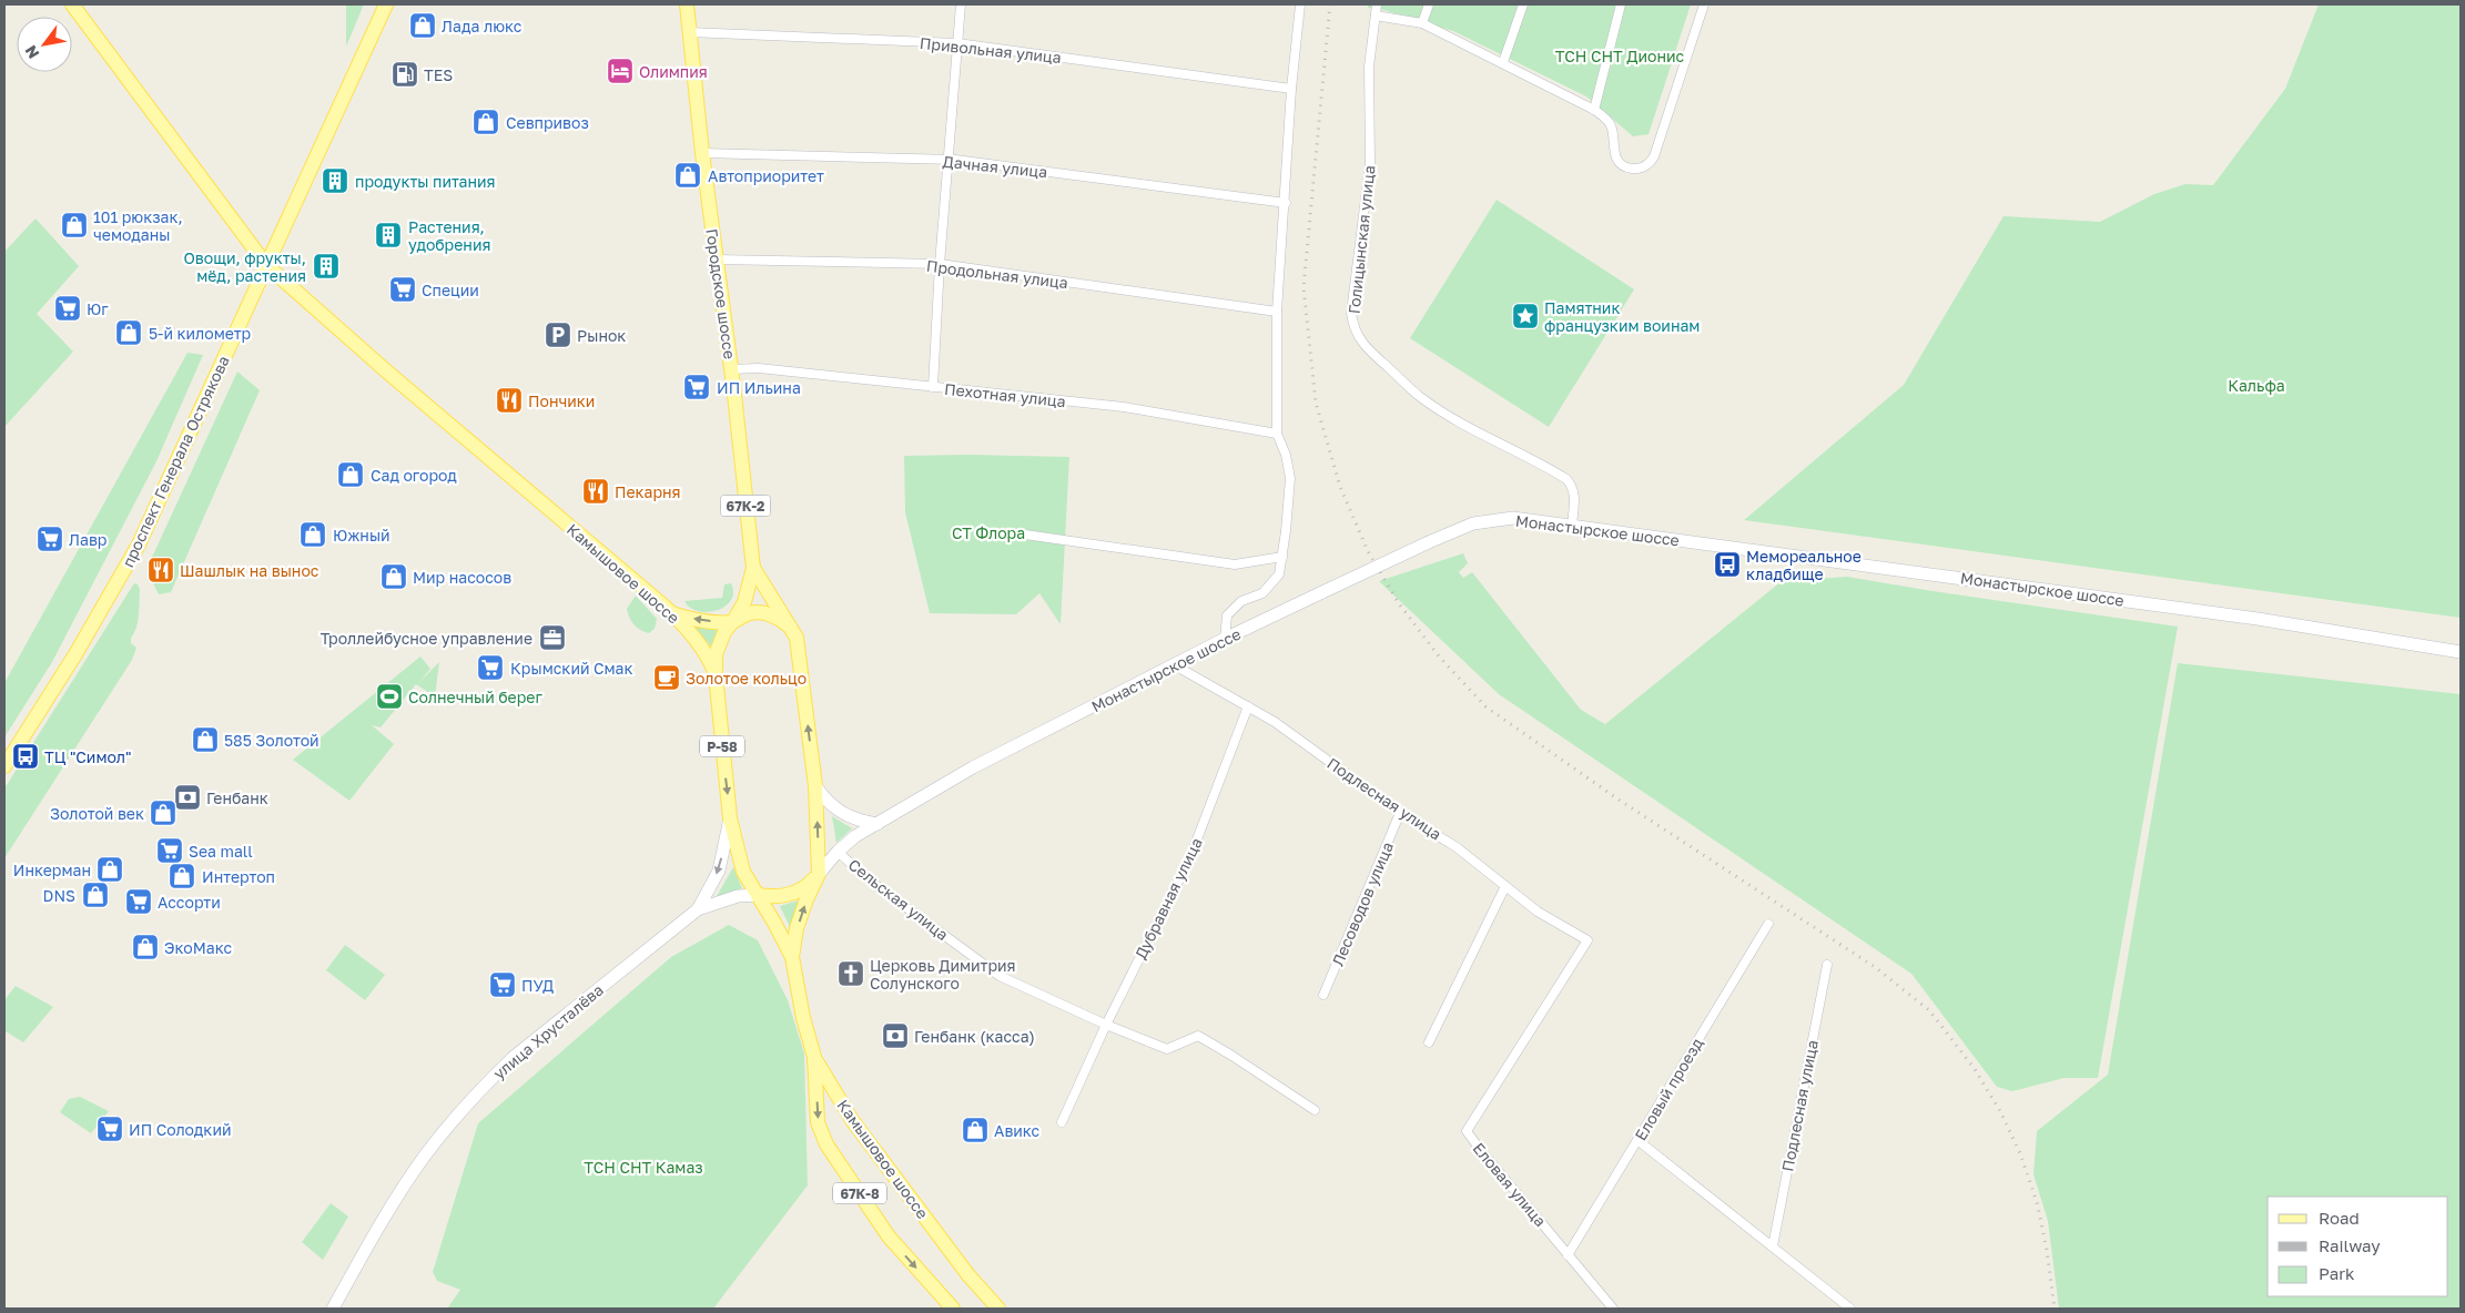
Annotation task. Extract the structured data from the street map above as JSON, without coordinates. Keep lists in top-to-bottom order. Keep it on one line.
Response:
{"streets":{"main road":["Городское шоссе","проспект Генерала Острякова","67К-2","Монастырское шоссе","Камышовое шоссе","Р-58","улица Хрусталёва","67К-8"],"street":["Привольная улица","Дачная улица","Голицынская улица","Продольная улица","Пехотная улица","Подлесная улица","Дубравная улица","Сельская улица","Лесоводов улица","Еловый проезд","Еловая улица"]},"crossings":[["Привольная улица","Городское шоссе"],["Дачная улица","Городское шоссе"],["Голицынская улица","Монастырское шоссе"],["Продольная улица","Городское шоссе"],["Городское шоссе","Пехотная улица"],["Городское шоссе","Камышовое шоссе"],["проспект Генерала Острякова","Камышовое шоссе"],["Монастырское шоссе","Камышовое шоссе"],["Монастырское шоссе","Подлесная улица"],["Монастырское шоссе","Сельская улица"],["Монастырское шоссе","улица Хрусталёва"],["Монастырское шоссе","67К-8"],["Камышовое шоссе","улица Хрусталёва"],["Камышовое шоссе","67К-8"],["Подлесная улица","Дубравная улица"],["Подлесная улица","Лесоводов улица"],["Подлесная улица","Еловая улица"],["Дубравная улица","Сельская улица"],["Еловый проезд","Еловая улица"]],"parks":["ТСН СНТ Дионис","Кальфа","СТ Флора","ТСН СНТ Камаз"],"places":{"shop":["Лада люкс","Севпривоз","Автоприоритет","101 рюкзак, чемоданы","5-й километр","Сад огород","Южный","Мир насосов","585 Золотой","Золотой век","Инкерман","Интертоп","DNS","ЭкоМакс","Авикс"],"hotel":["Олимпия"],"fuel station":["TES"],"building":["продукты питания","Растения, удобрения","Овощи, фрукты, мёд, растения"],"supermarket":["Специи","Юг","ИП Ильина","Лавр","Крымский Смак","Sea mall","Ассорти","ПУД","ИП Солодкий"],"place":["Памятник французким воинам"],"parking":["Рынок"],"restaurant":["Пончики","Пекарня","Шашлык на вынос"],"bus stop":["Мемореальное кладбище","ТЦ \"Симол\""],"office":["Троллейбусное управление"],"cafe":["Золотое кольцо"],"sports":["Солнечный берег"],"bank":["Генбанк","Генбанк (касса)"],"church":["Церковь Димитрия Солунского"]},"legend":["Road","Railway","Park"],"north":"bottom left"}
